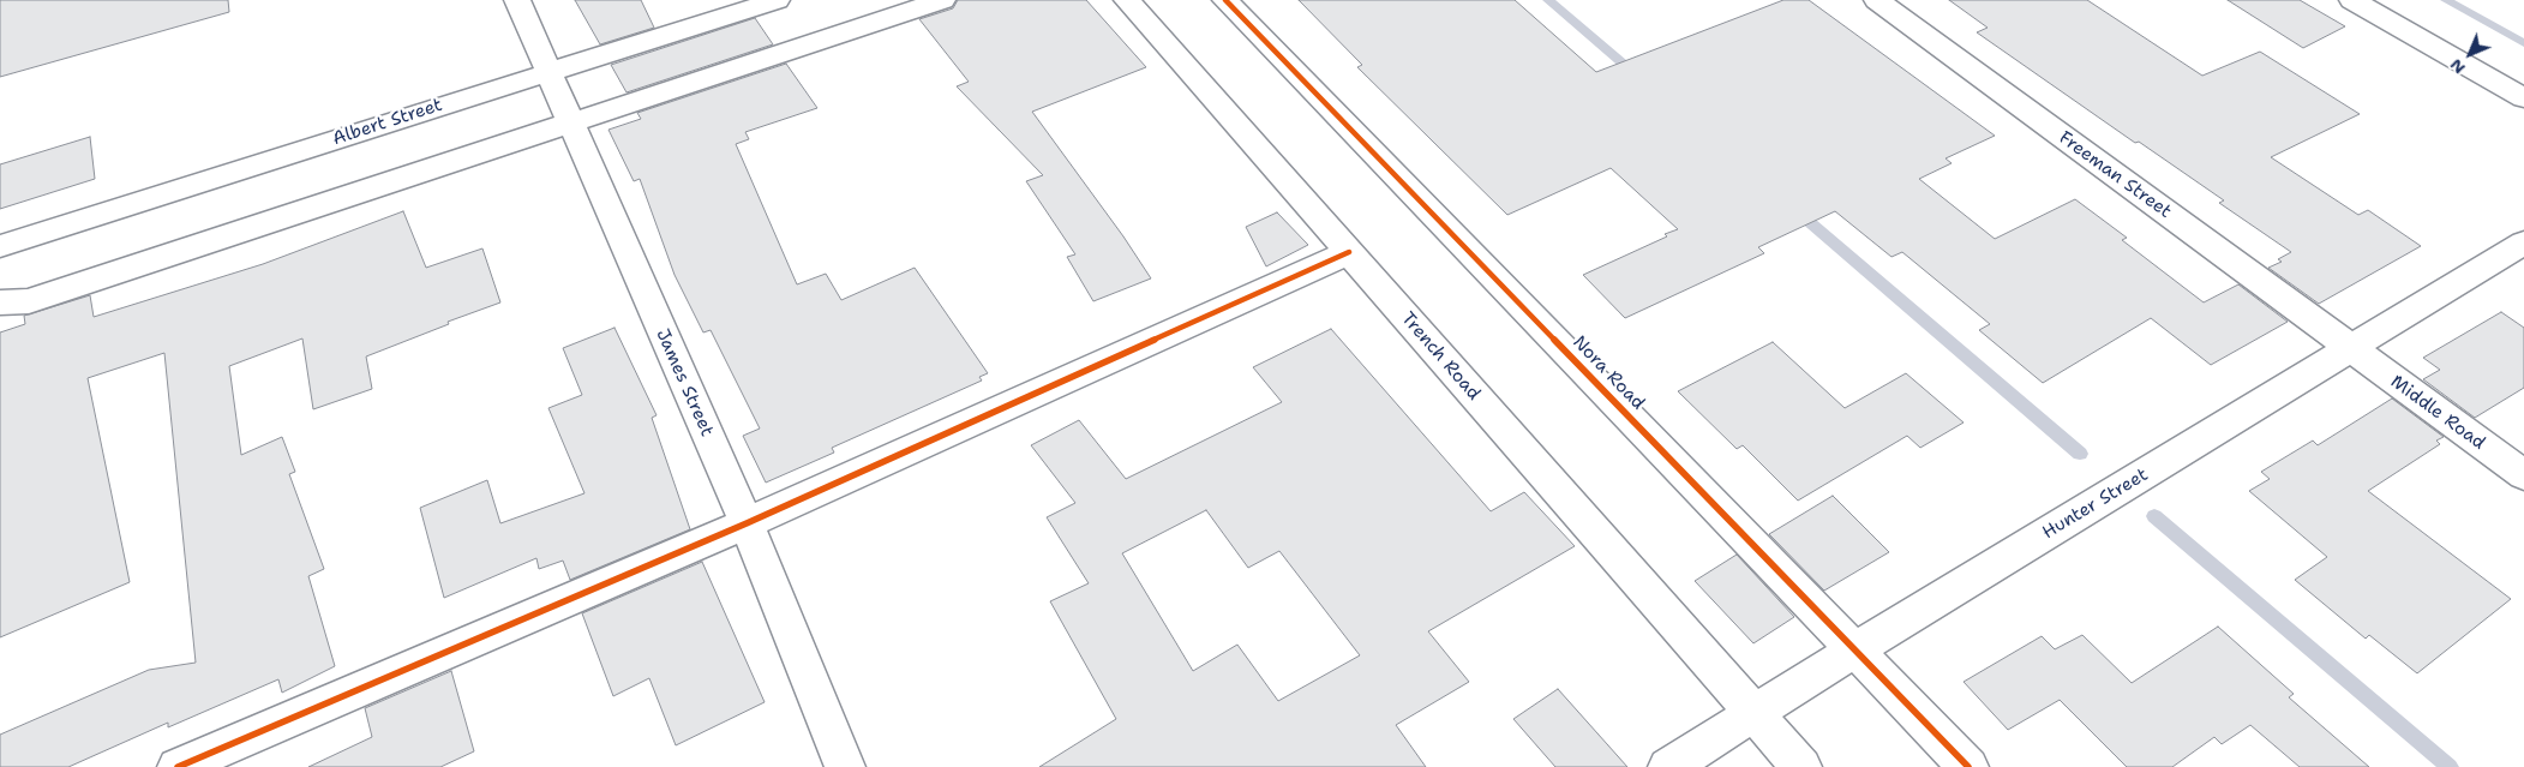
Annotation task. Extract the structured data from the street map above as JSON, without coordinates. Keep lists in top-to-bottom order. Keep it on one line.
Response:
{"streets":{"street":["Albert Street","Freeman Street","Trench Road","Nora Road","James Street","Middle Road","Hunter Street"]},"crossings":[["Albert Street","James Street"],["Freeman Street","Middle Road"],["Freeman Street","Hunter Street"],["Trench Road","Hunter Street"],["Nora Road","Hunter Street"],["Middle Road","Hunter Street"]],"north":"bottom left"}
